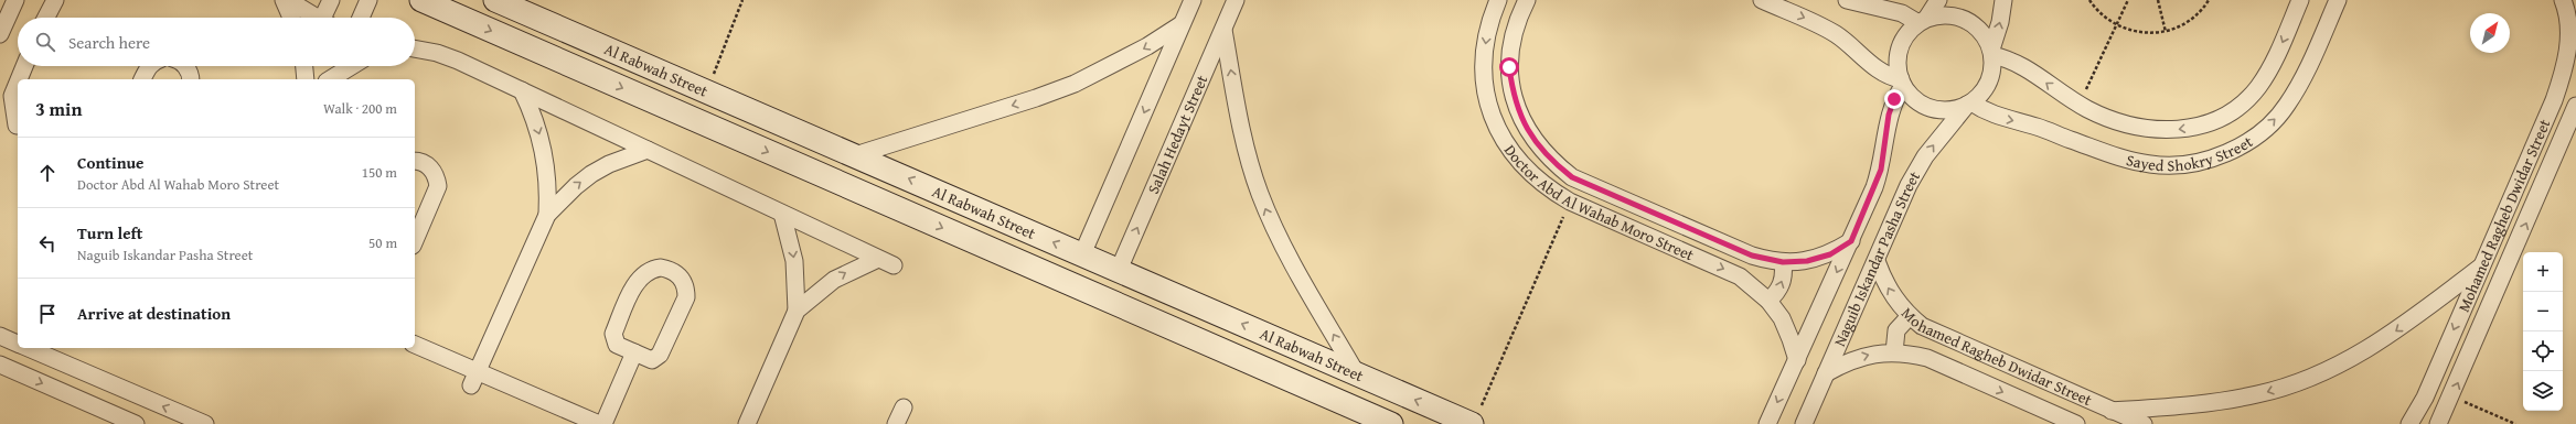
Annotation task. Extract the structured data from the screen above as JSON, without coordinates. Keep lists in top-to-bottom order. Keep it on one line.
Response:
{"streets":{"street":["Al Rabwah Street","Salah Hedayt Street","Sayed Shokry Street","Doctor Abd Al Wahab Moro Street","Mohamed Ragheb Dwidar Street","Naguib Iskandar Pasha Street"]},"crossings":[["Al Rabwah Street","Salah Hedayt Street"],["Sayed Shokry Street","Naguib Iskandar Pasha Street"],["Doctor Abd Al Wahab Moro Street","Naguib Iskandar Pasha Street"],["Mohamed Ragheb Dwidar Street","Naguib Iskandar Pasha Street"]],"one_way":["Doctor Abd Al Wahab Moro Street"],"north":"top right","page":{"search":"Search here","heading":["3 min","Walk · 200 m"],"list":[["Continue","Doctor Abd Al Wahab Moro Street","150 m"],["Turn left","Naguib Iskandar Pasha Street","50 m"],"Arrive at destination"],"map_buttons":["+","−"]}}
